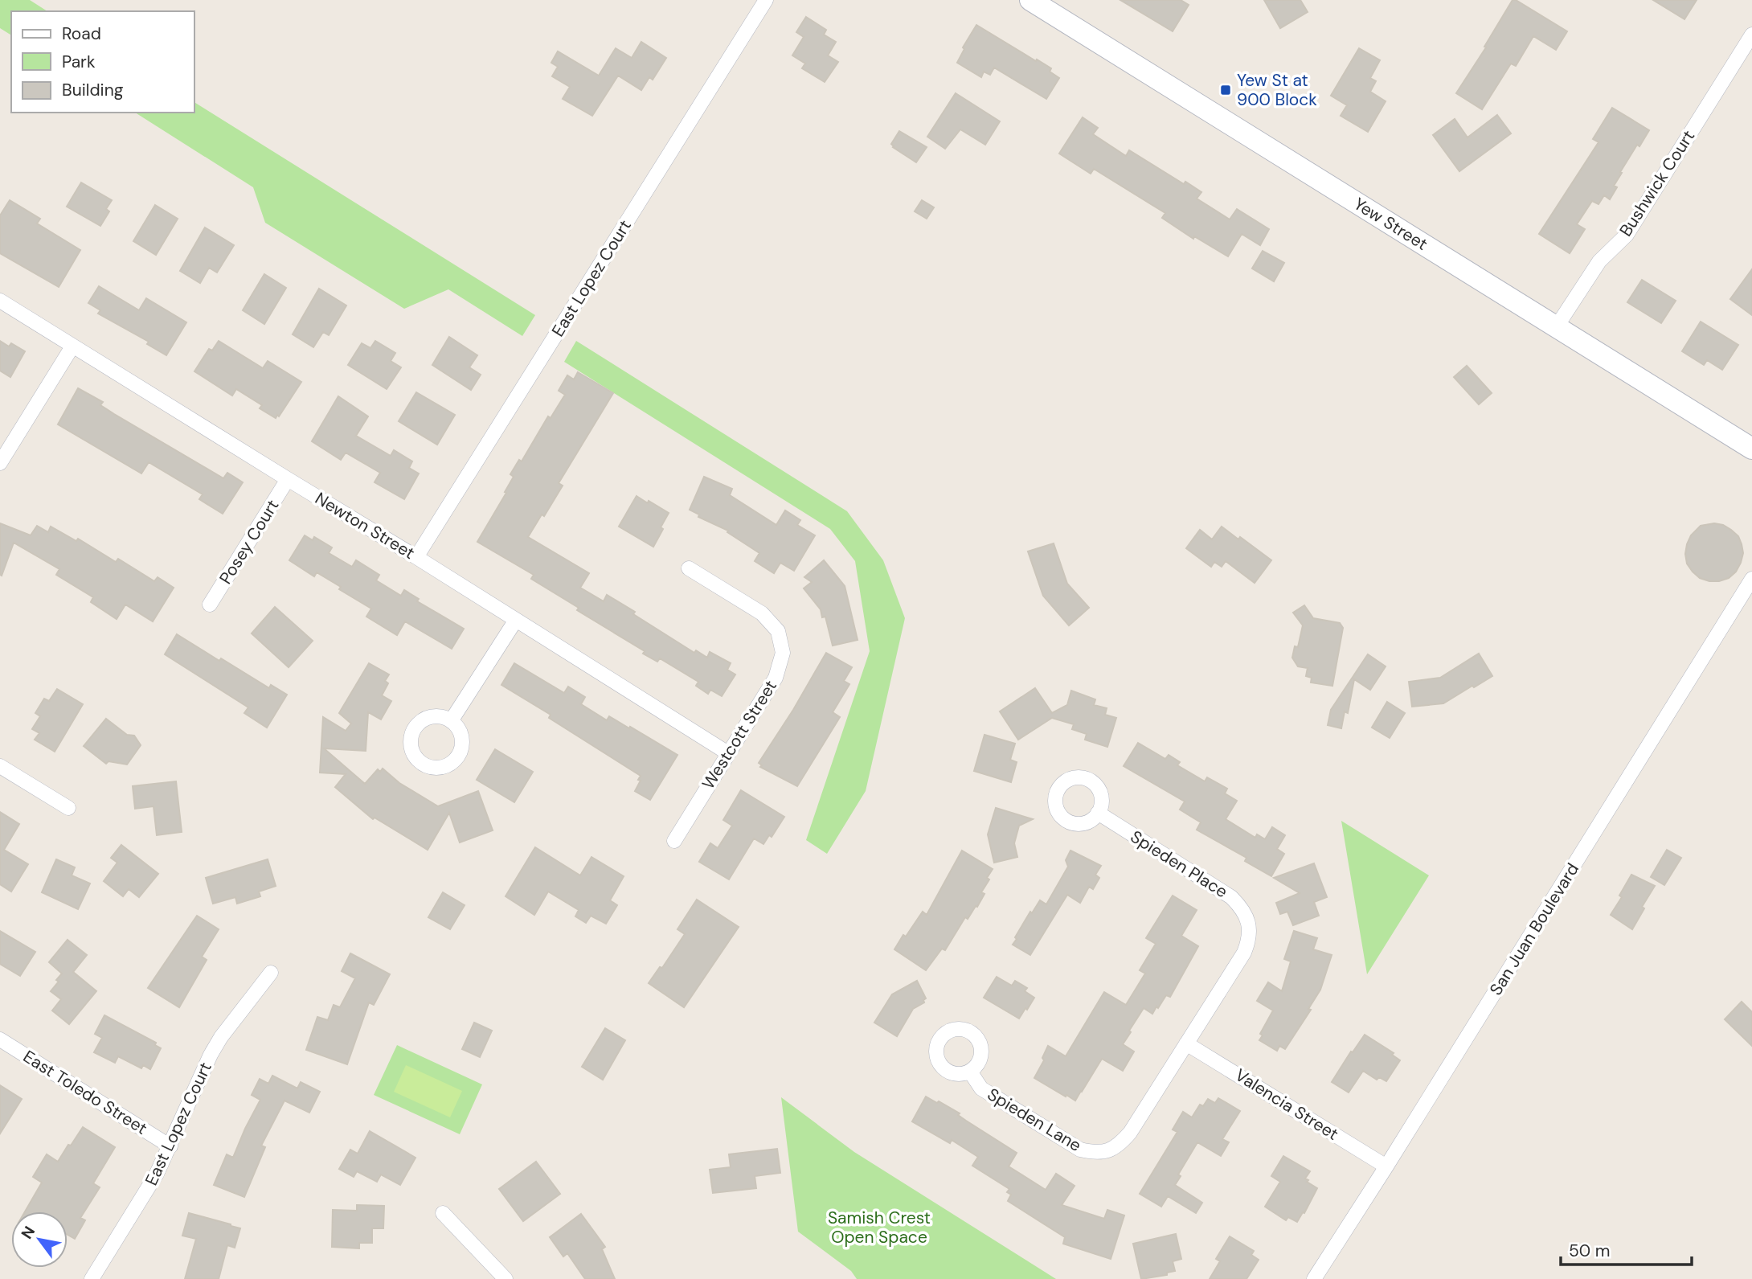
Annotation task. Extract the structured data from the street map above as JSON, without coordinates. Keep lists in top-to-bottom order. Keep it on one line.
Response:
{"streets":{"street":["Bushwick Court","Yew Street","East Lopez Court","Newton Street","Posey Court","Westcott Street","Spieden Place","San Juan Boulevard","East Toledo Street","Valencia Street","Spieden Lane"]},"crossings":[["Bushwick Court","Yew Street"],["East Lopez Court","Newton Street"],["East Lopez Court","East Toledo Street"],["Newton Street","Posey Court"],["Newton Street","Westcott Street"],["Spieden Place","Valencia Street"],["Spieden Place","Spieden Lane"],["San Juan Boulevard","Valencia Street"],["Valencia Street","Spieden Lane"]],"parks":["Samish Crest Open Space"],"places":{"transit":["Yew St at 900 Block"]},"legend":["Road","Park","Building"],"scale_bar":"50 m","north":"top left"}
